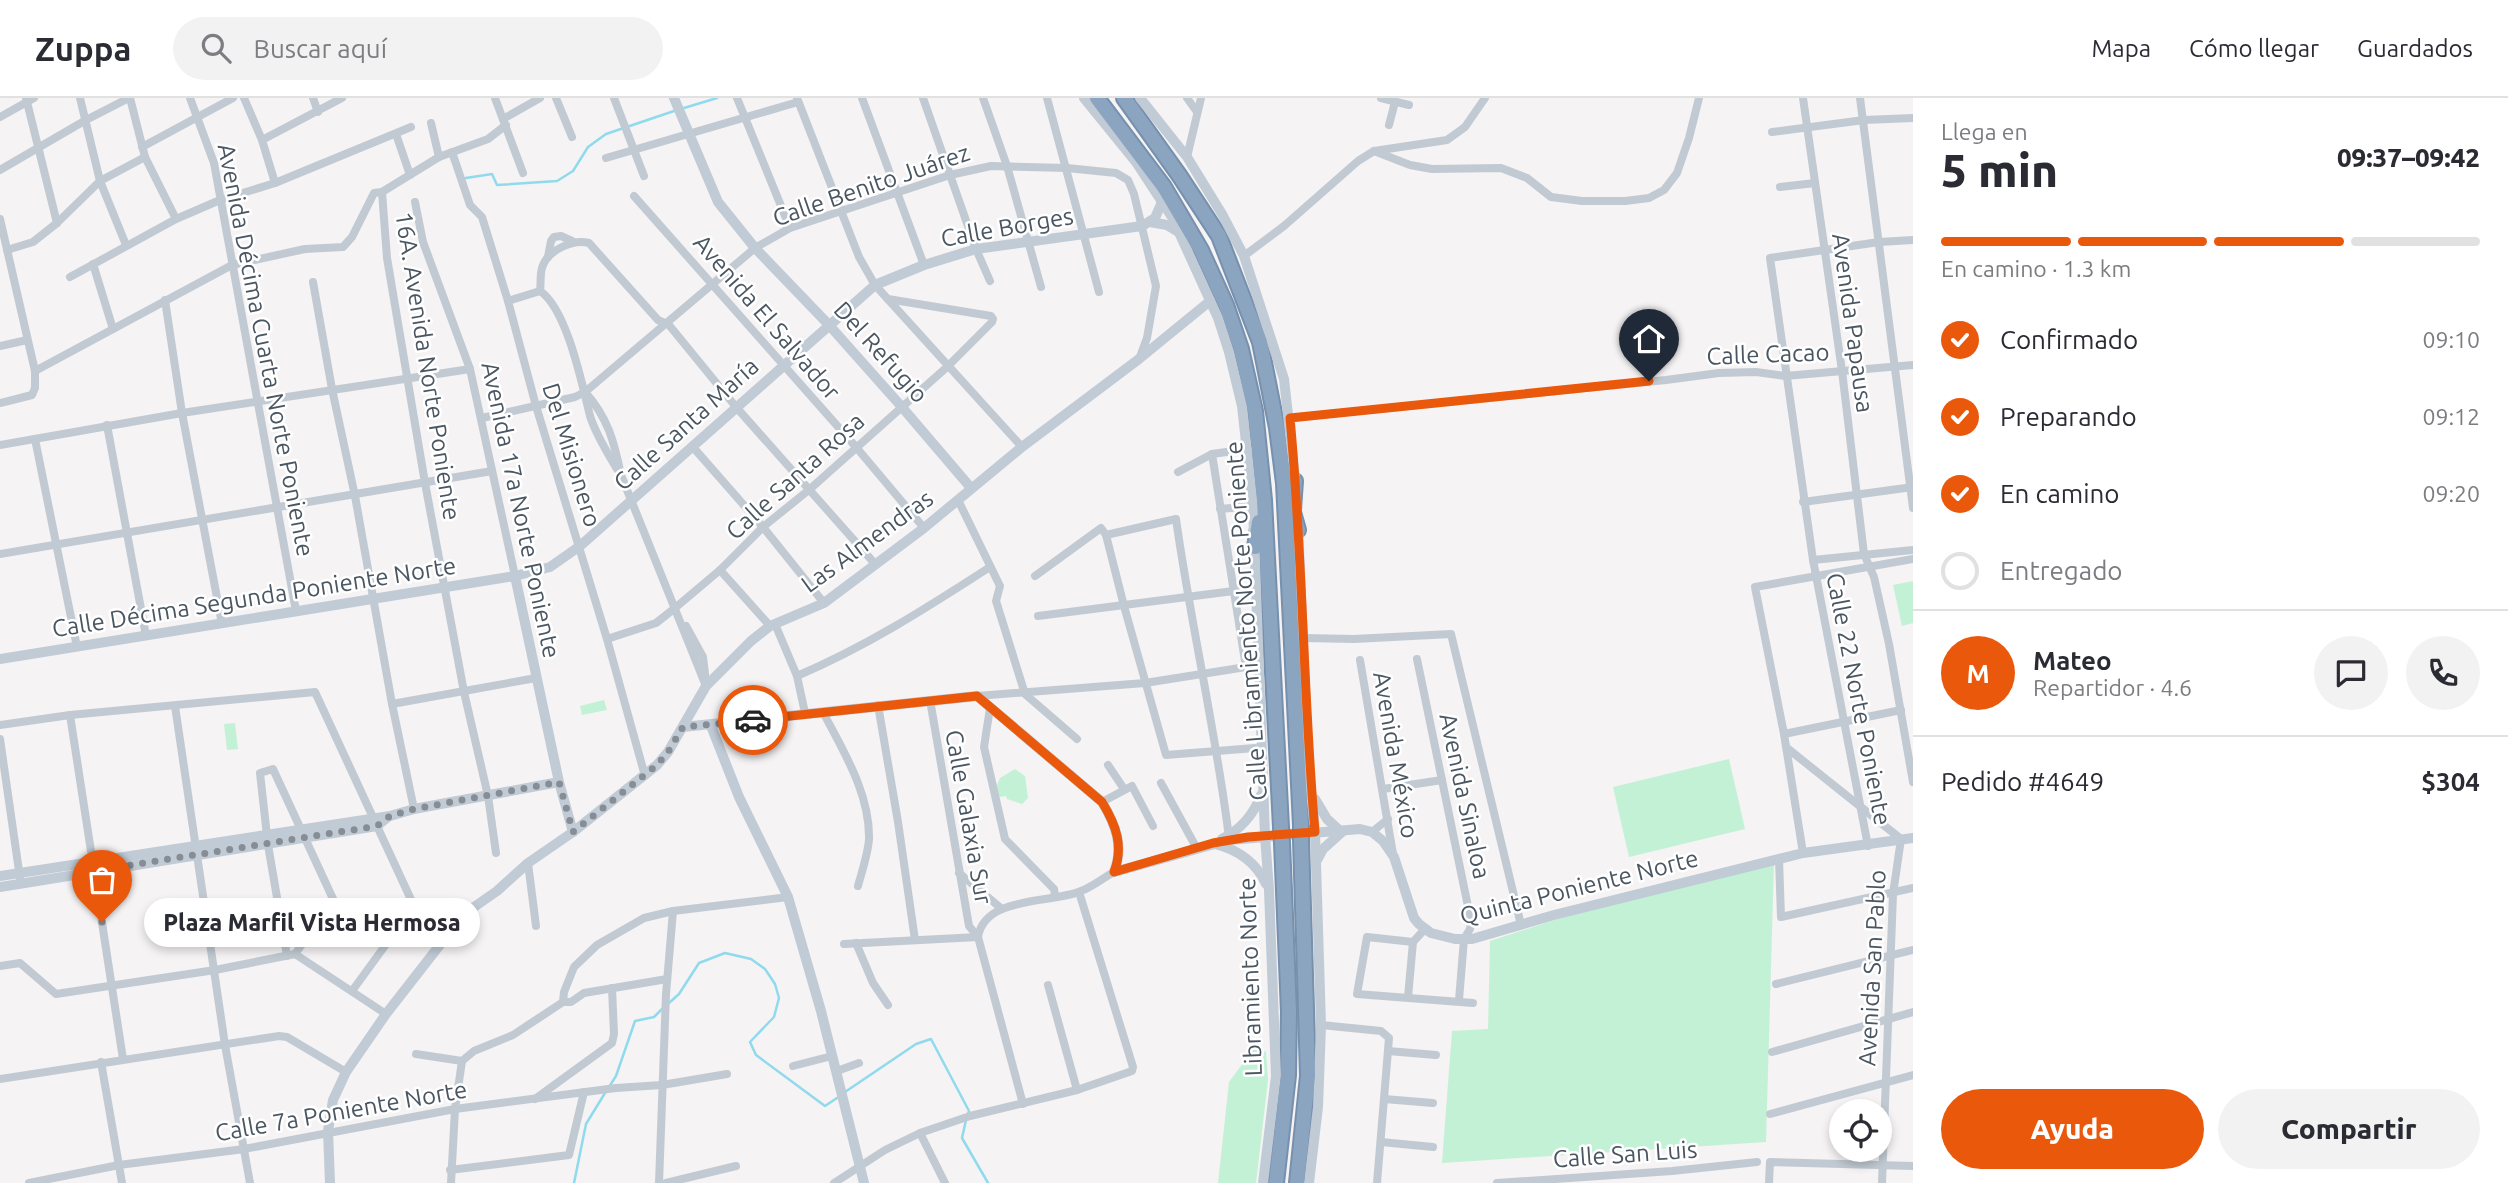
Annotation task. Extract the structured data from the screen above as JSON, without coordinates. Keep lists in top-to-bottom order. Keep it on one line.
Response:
{"streets":{"highway":["Calle Libramiento Norte Poniente"],"street":["Calle Benito Juárez","Calle Borges","Avenida El Salvador","Avenida Papausa","Avenida Décima Cuarta Norte Poniente","Del Refugio","Calle Cacao","16A. Avenida Norte Poniente","Calle Santa María","Del Misionero","Calle Santa Rosa","Avenida 17a Norte Poniente","Las Almendras","Calle Décima Segunda Poniente Norte","Calle 22 Norte Poniente","Avenida México","Avenida Sinaloa","Calle Galaxia Sur","Quinta Poniente Norte","Avenida San Pablo","Libramiento Norte","Calle 7a Poniente Norte","Calle San Luis"]},"crossings":[["Calle Benito Juárez","Calle Borges"],["Calle Benito Juárez","Avenida El Salvador"],["Calle Benito Juárez","Del Refugio"],["Calle Borges","Calle Santa María"],["Avenida El Salvador","Calle Santa María"],["Avenida El Salvador","Calle Santa Rosa"],["Avenida El Salvador","Las Almendras"],["Avenida Papausa","Calle Cacao"],["Avenida Papausa","Calle 22 Norte Poniente"],["Avenida Décima Cuarta Norte Poniente","Calle Décima Segunda Poniente Norte"],["Del Refugio","Calle Santa María"],["Del Refugio","Calle Santa Rosa"],["Del Refugio","Las Almendras"],["Calle Cacao","Calle 22 Norte Poniente"],["16A. Avenida Norte Poniente","Calle Décima Segunda Poniente Norte"],["Calle Santa María","Del Misionero"],["Calle Santa María","Avenida 17a Norte Poniente"],["Calle Santa María","Calle Décima Segunda Poniente Norte"],["Del Misionero","Calle Santa Rosa"],["Del Misionero","Las Almendras"],["Avenida 17a Norte Poniente","Las Almendras"],["Avenida 17a Norte Poniente","Calle Décima Segunda Poniente Norte"],["Las Almendras","Calle 7a Poniente Norte"],["Calle Libramiento Norte Poniente","Libramiento Norte"],["Calle 22 Norte Poniente","Quinta Poniente Norte"],["Avenida Sinaloa","Quinta Poniente Norte"],["Quinta Poniente Norte","Avenida San Pablo"]],"places":["Plaza Marfil Vista Hermosa"],"page":{"header":"Zuppa","search":"Buscar aquí","nav":["Mapa","Cómo llegar","Guardados"],"heading":["5 min","Llega en","09:37–09:42"],"panel":["Mateo","Repartidor · 4.6","Pedido #4649","$304"],"bar":"En camino · 1.3 km","list":[["Confirmado","09:10"],["Preparando","09:12"],["En camino","09:20"],"Entregado"],"round":"M","bubble":"Plaza Marfil Vista Hermosa","buttons":["Ayuda","Compartir"]}}
